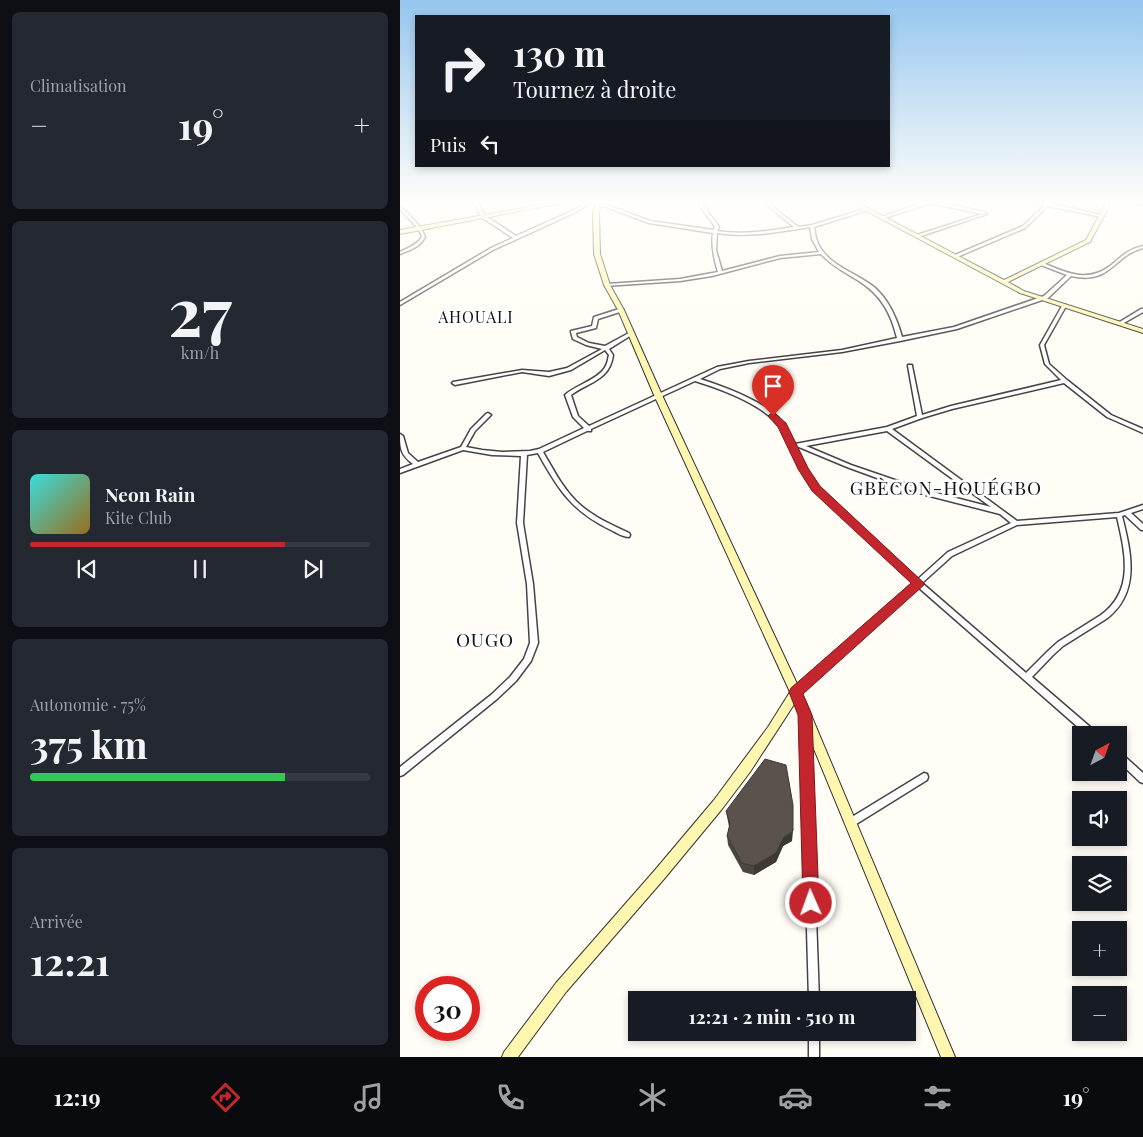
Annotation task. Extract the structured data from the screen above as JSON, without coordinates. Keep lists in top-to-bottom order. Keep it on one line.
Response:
{"districts":["AHOUALI","GBÈCON-HOUÉGBO","OUGO"],"north":"top right","page":{"tile":["Climatisation",["27","km/h"],["Autonomie · 75%","375 km"],["Arrivée","12:21"]],"turn":["130 m","Tournez à droite"],"heat":["−","19°","+"],"then":"Puis","song":["Neon Rain","Kite Club"],"map_buttons":["+","−"],"limit":"30","trip":"12:21 · 2 min · 510 m","tabs":["12:19","19°"]}}
